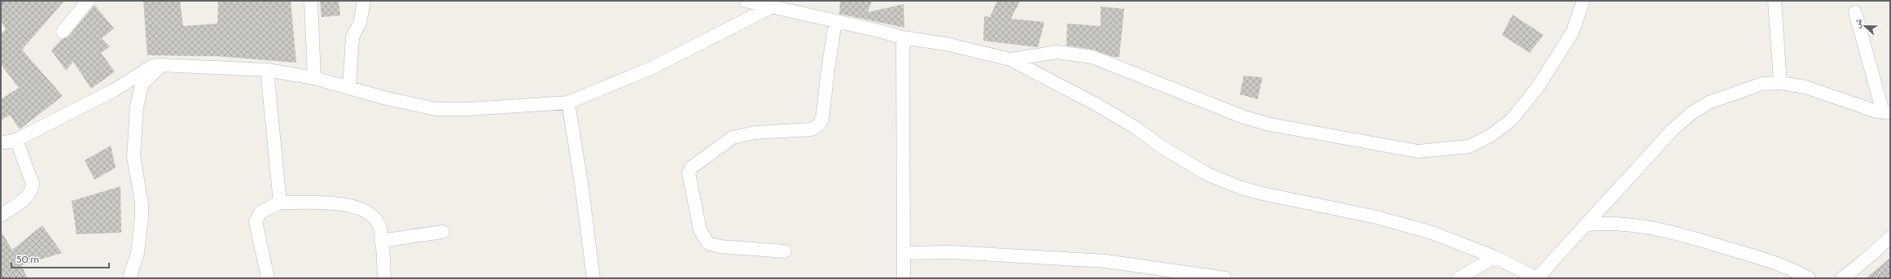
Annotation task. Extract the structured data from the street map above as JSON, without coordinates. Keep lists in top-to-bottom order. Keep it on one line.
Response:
{"scale_bar":"50 m","north":"left"}
